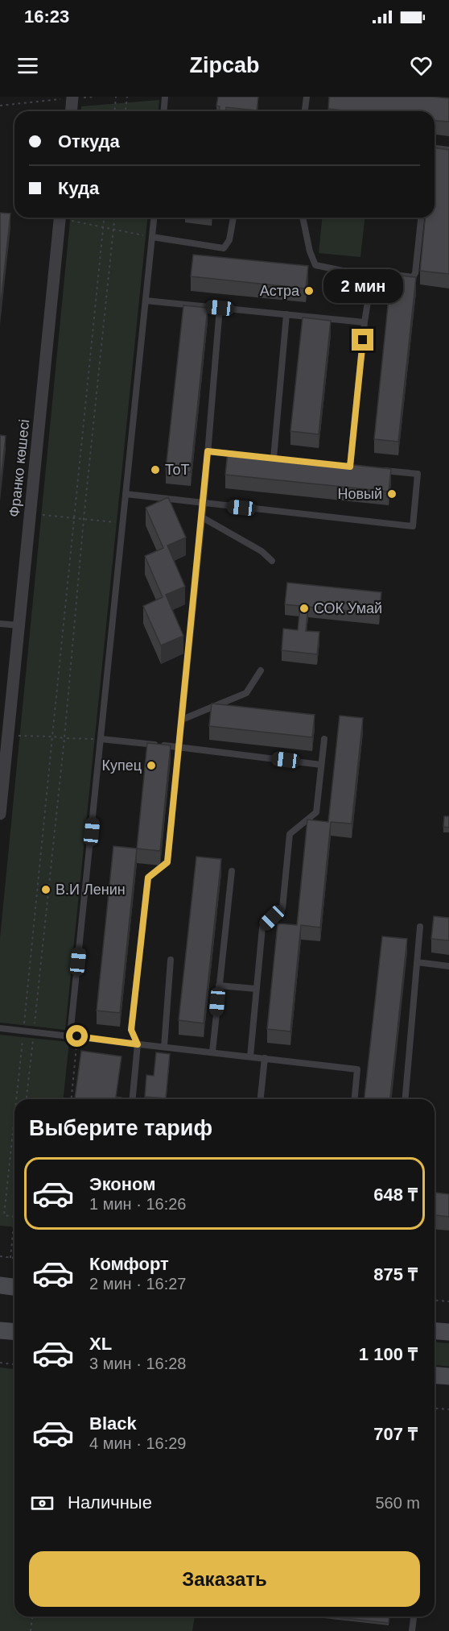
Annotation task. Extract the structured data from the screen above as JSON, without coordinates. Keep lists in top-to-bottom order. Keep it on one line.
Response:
{"streets":{"street":["Франко көшесі"]},"places":["Астра","ТоТ","Новый","СОК Умай","Купец","В.И Ленин"],"page":{"status":"16:23","header":"Zipcab","banner":["Откуда","Куда"],"bubble":"2 мин","heading":"Выберите тариф","list":[{"name":"Эконом","note":"1 мин · 16:26","value":"648 ₸"},{"name":"Комфорт","note":"2 мин · 16:27","value":"875 ₸"},{"name":"XL","note":"3 мин · 16:28","value":"1 100 ₸"},{"name":"Black","note":"4 мин · 16:29","value":"707 ₸"}],"pay":["Наличные","560 m"],"buttons":"Заказать"}}
